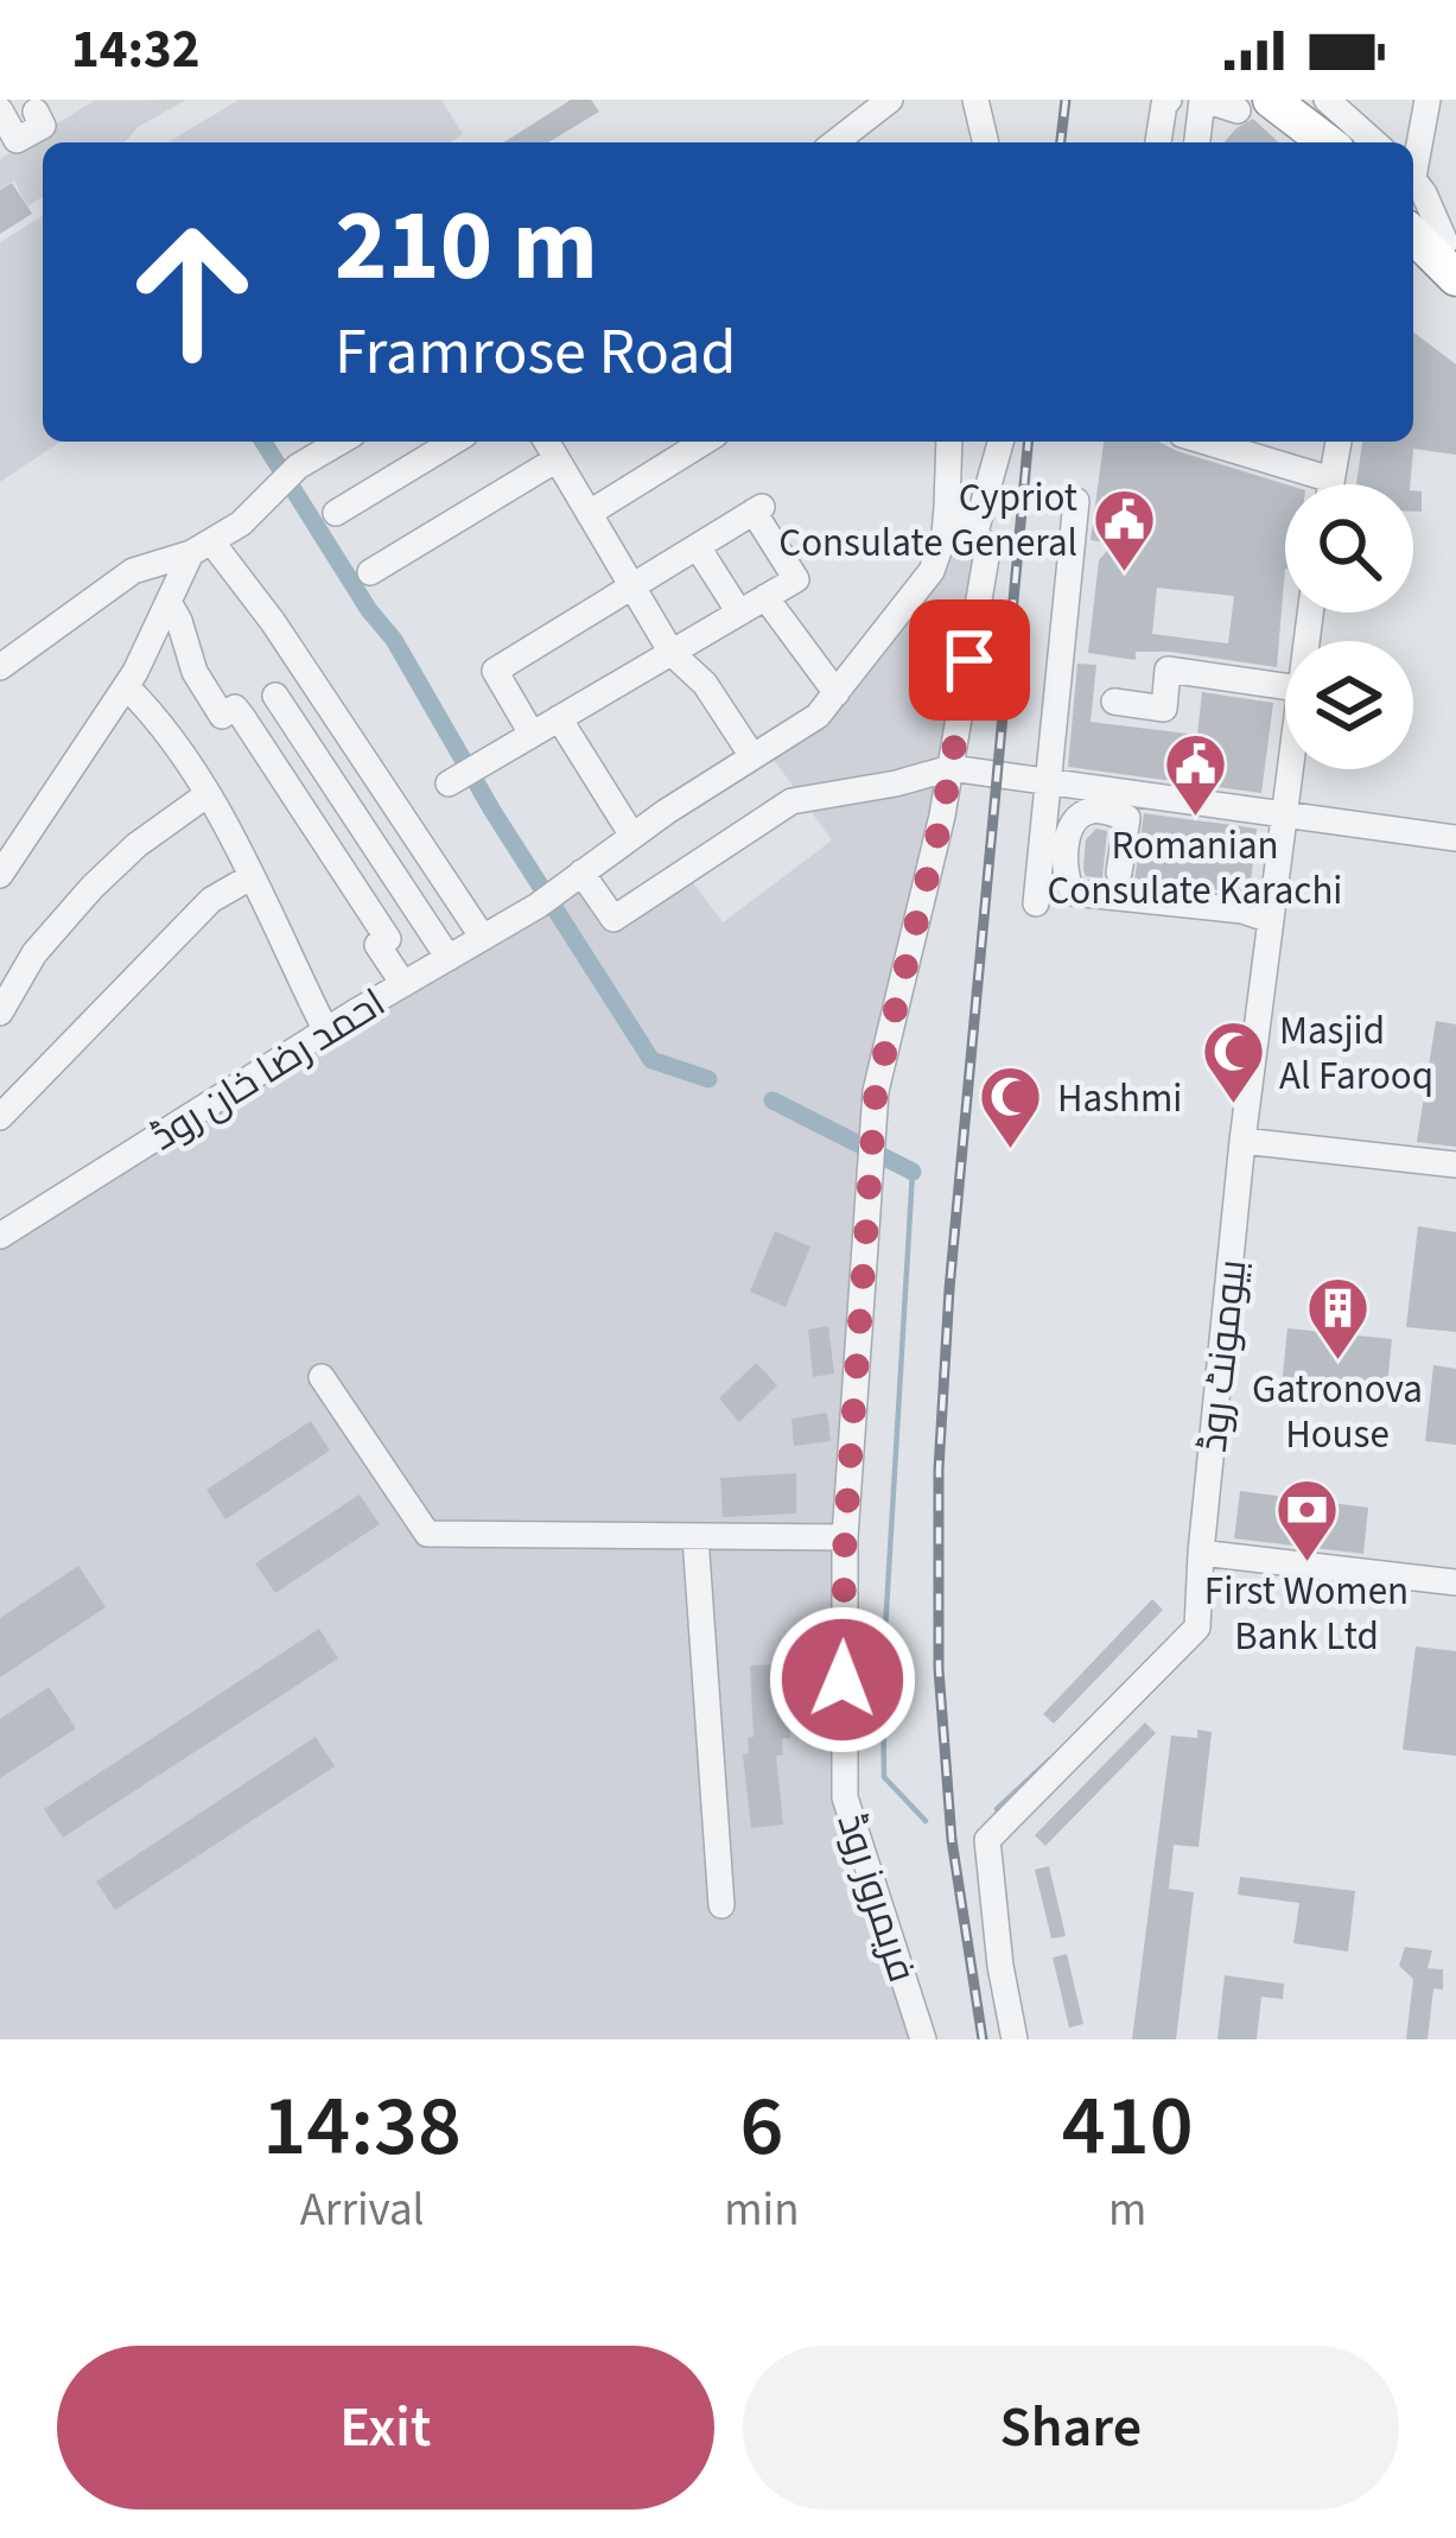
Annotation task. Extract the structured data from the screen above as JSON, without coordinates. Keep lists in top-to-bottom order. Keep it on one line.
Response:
{"streets":{"street":["احمد رضا خان روڈ","بیومونٹ روڈ","فریمروز روڈ"]},"places":{"public building":["Cypriot Consulate General","Romanian Consulate Karachi"],"mosque":["Masjid Al Farooq","Hashmi"],"building":["Gatronova House"],"bank":["First Women Bank Ltd"]},"page":{"status":"14:32","turn":["210 m","Framrose Road"],"eta":["14:38","Arrival","6","min","410","m"],"buttons":["Exit","Share"]}}
